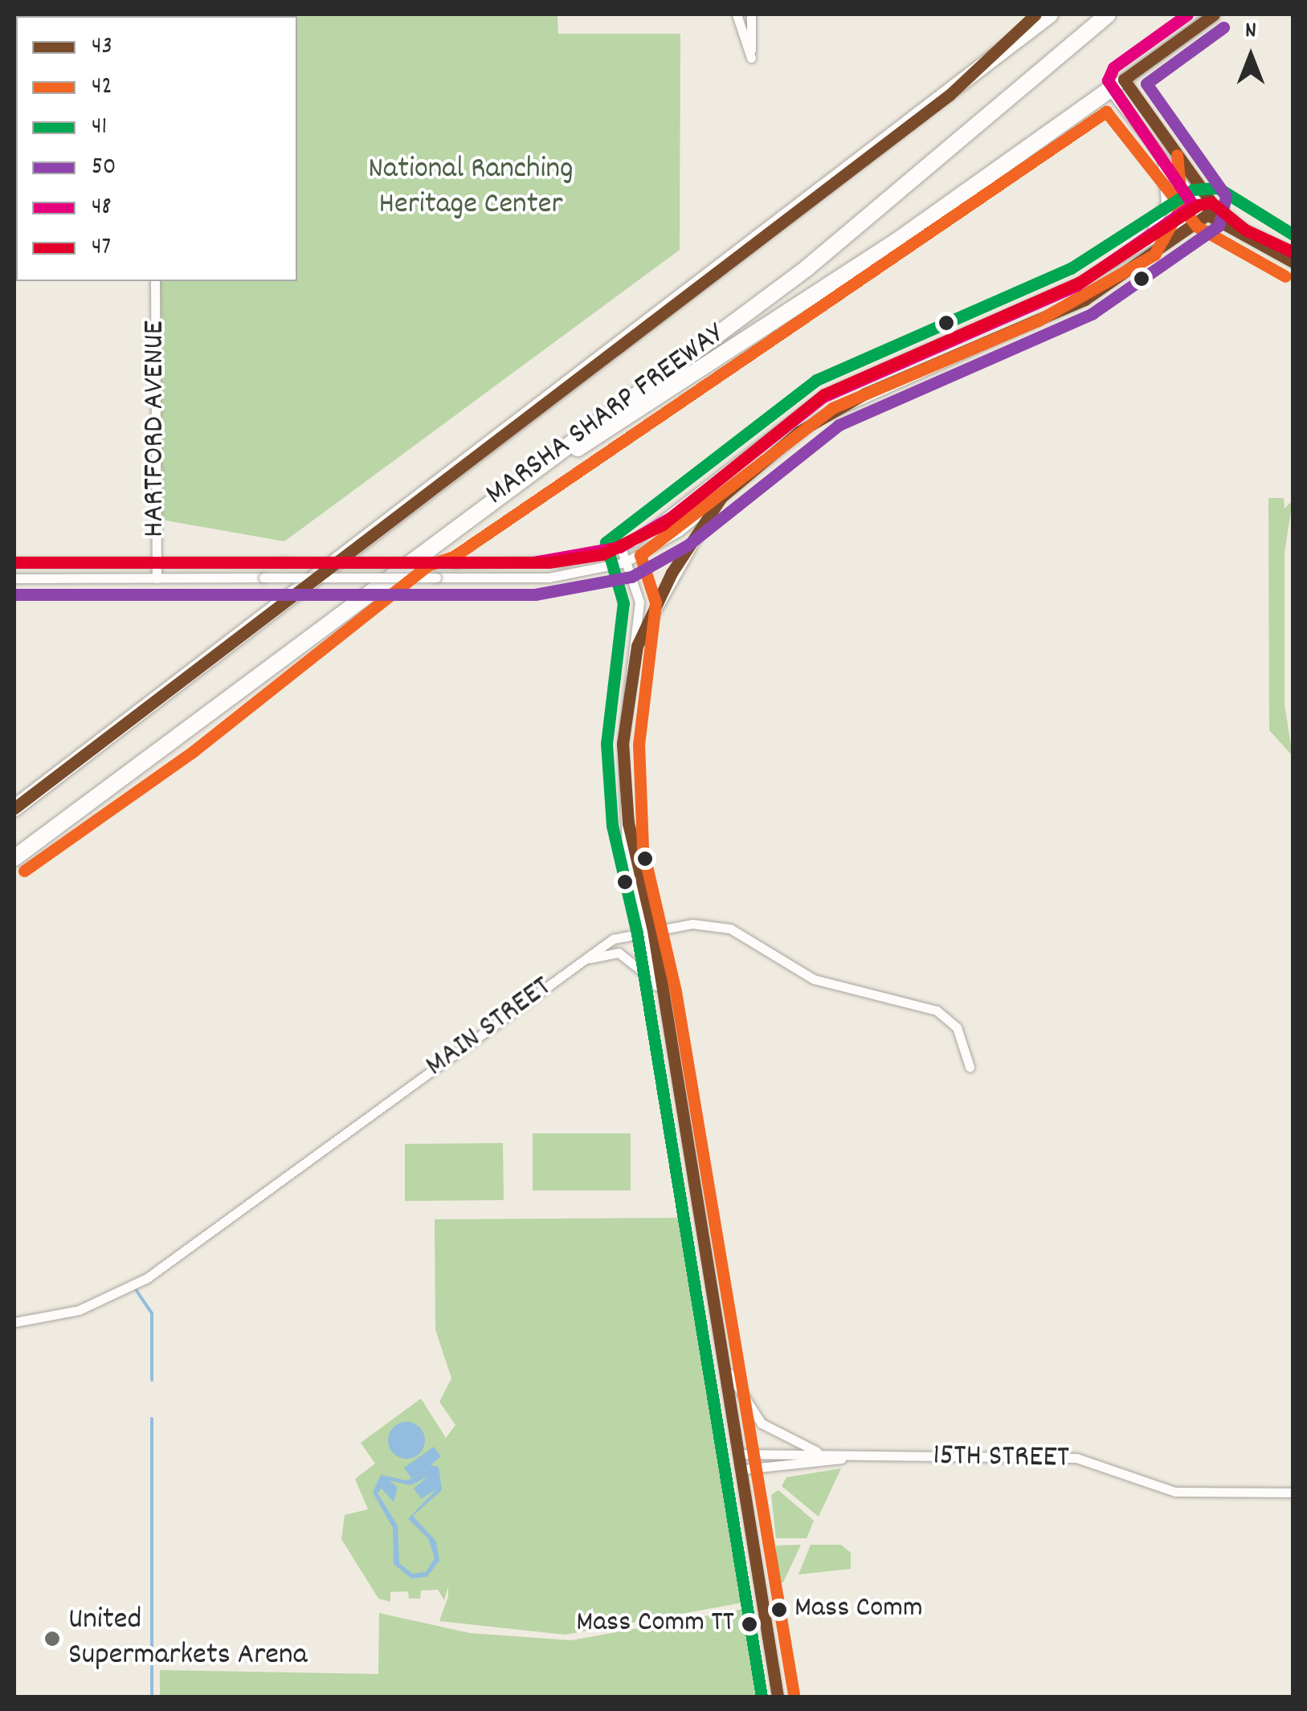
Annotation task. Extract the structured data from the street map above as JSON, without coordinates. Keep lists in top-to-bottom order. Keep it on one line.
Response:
{"streets":{"highway":["MARSHA SHARP FREEWAY"],"street":["HARTFORD AVENUE","MAIN STREET","15TH STREET"]},"parks":["National Ranching Heritage Center"],"places":["Mass Comm","Mass Comm TT","United Supermarkets Arena"],"lines":["transit line 43","transit line 48","transit line 50","transit line 42","transit line 41","transit line 47"],"legend":["43","42","41","50","48","47"],"north":"top"}
